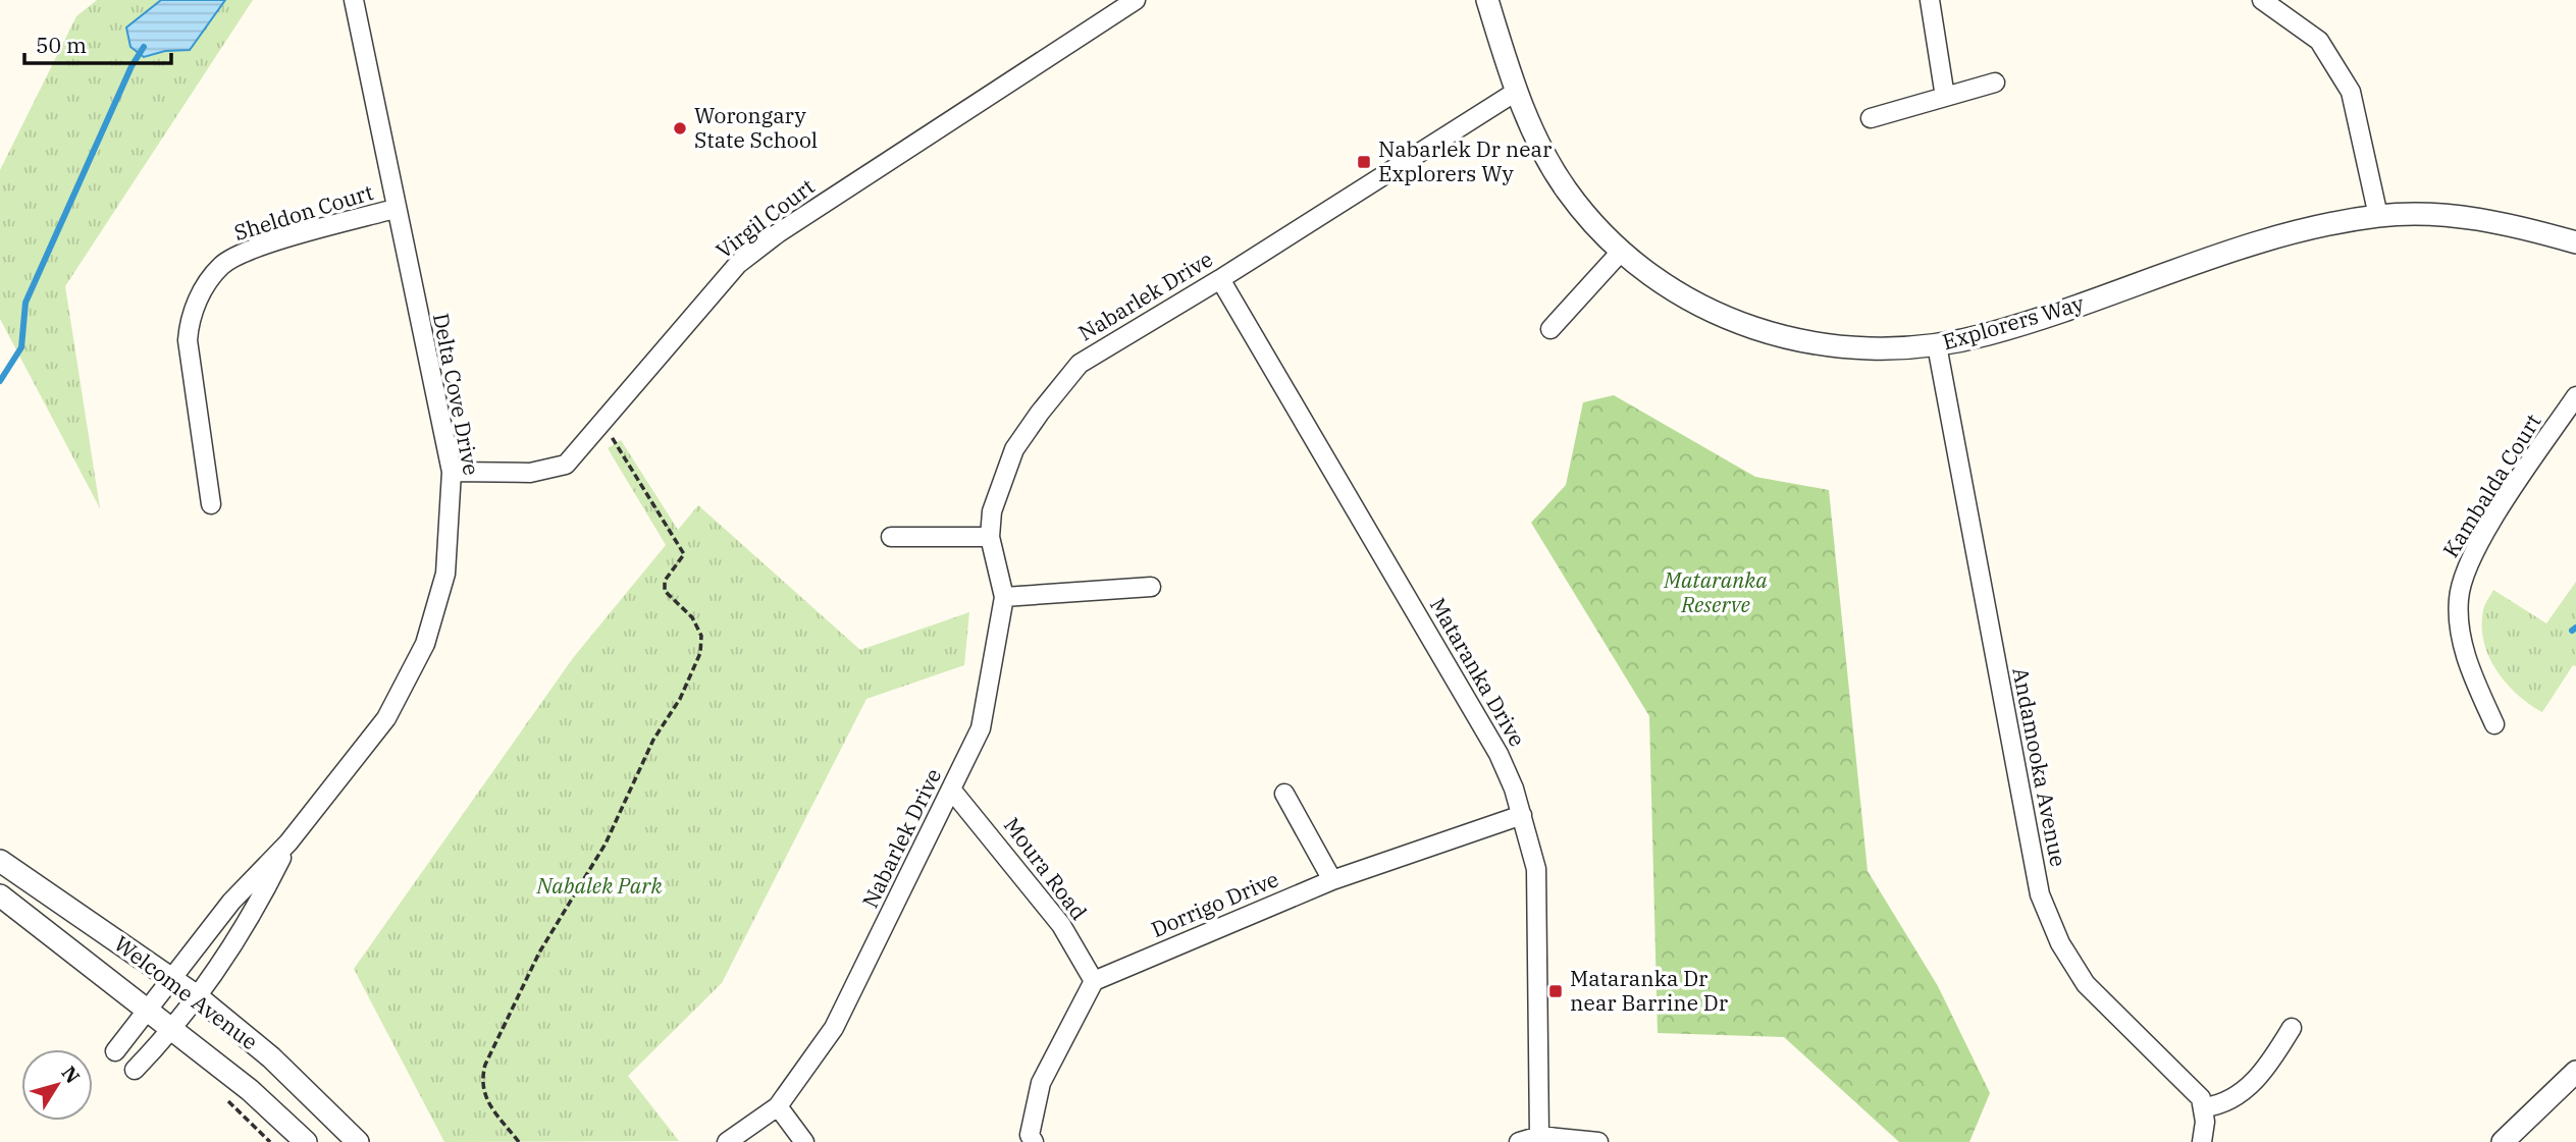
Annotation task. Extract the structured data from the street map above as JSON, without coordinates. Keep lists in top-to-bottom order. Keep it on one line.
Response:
{"streets":{"street":["Sheldon Court","Virgil Court","Nabarlek Drive","Explorers Way","Delta Cove Drive","Kambalda Court","Mataranka Drive","Andamooka Avenue","Moura Road","Dorrigo Drive","Welcome Avenue"]},"crossings":[["Sheldon Court","Delta Cove Drive"],["Virgil Court","Delta Cove Drive"],["Nabarlek Drive","Explorers Way"],["Nabarlek Drive","Mataranka Drive"],["Nabarlek Drive","Moura Road"],["Explorers Way","Andamooka Avenue"],["Delta Cove Drive","Welcome Avenue"],["Mataranka Drive","Dorrigo Drive"],["Moura Road","Dorrigo Drive"]],"parks":["Mataranka Reserve","Nabalek Park"],"places":{"other":["Worongary State School"],"transit":["Nabarlek Dr near Explorers Wy","Mataranka Dr near Barrine Dr"]},"scale_bar":"50 m","north":"top right"}
